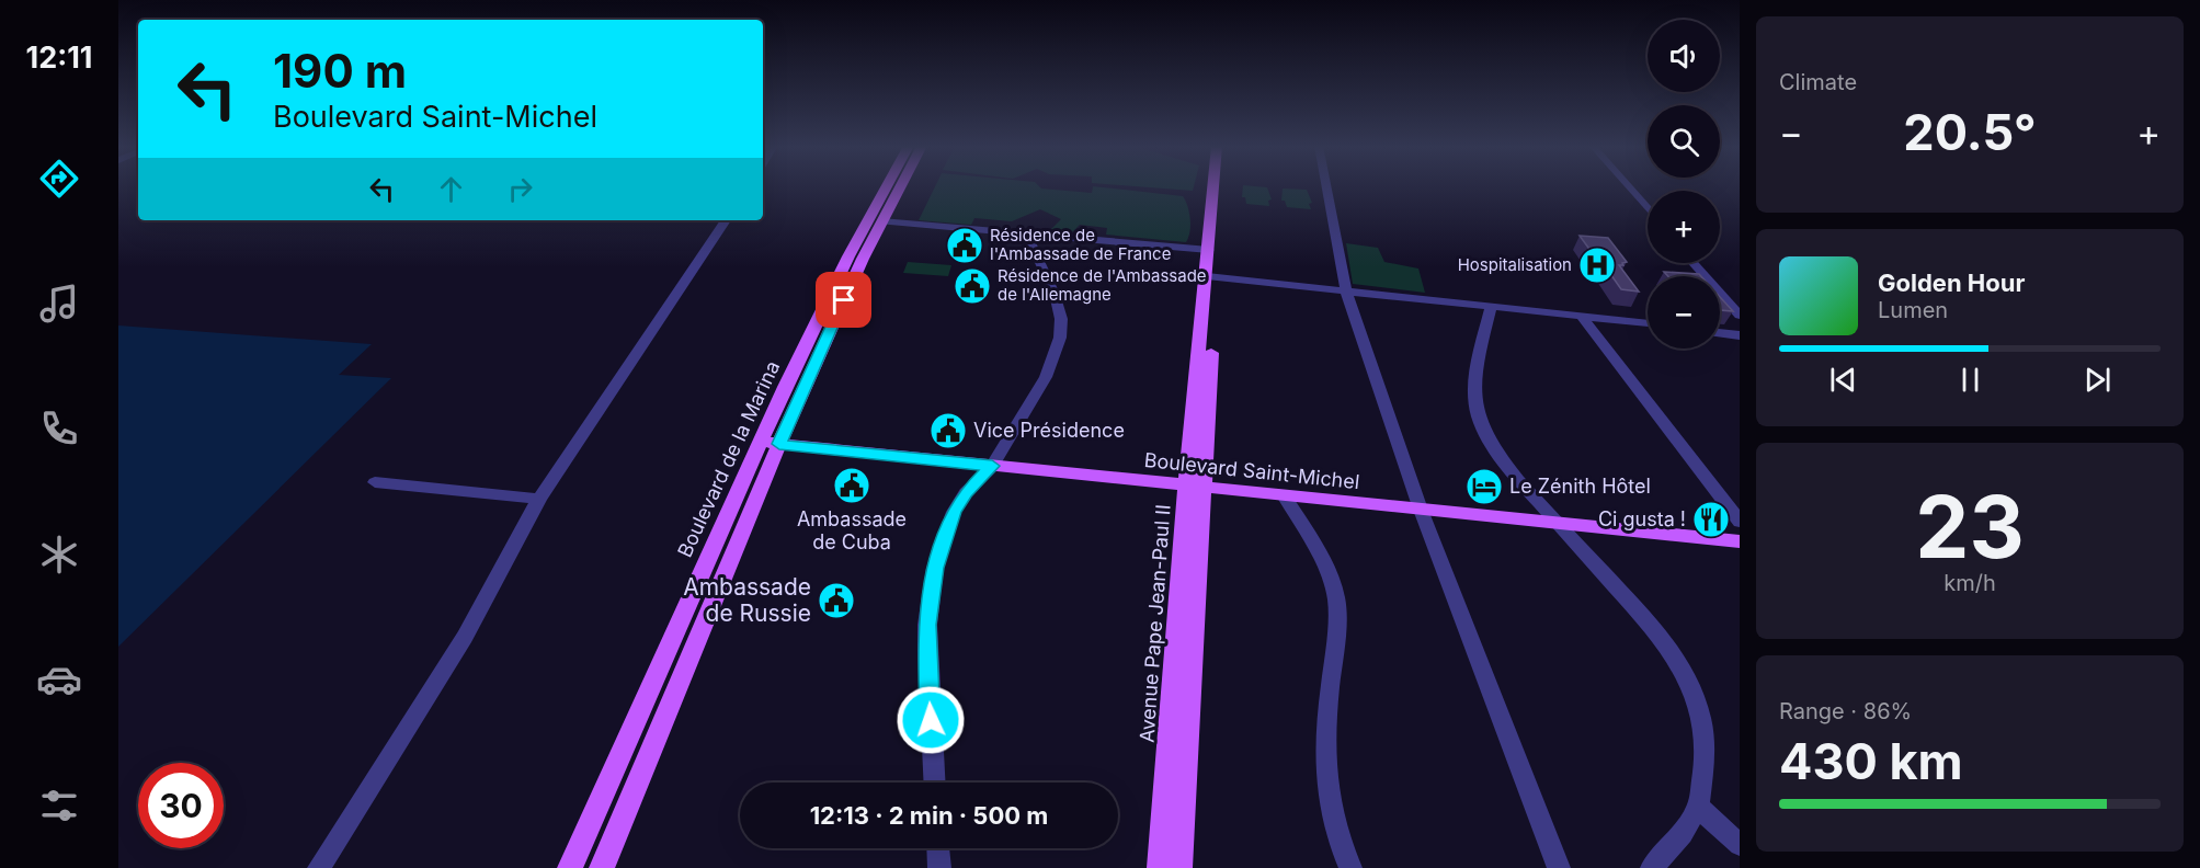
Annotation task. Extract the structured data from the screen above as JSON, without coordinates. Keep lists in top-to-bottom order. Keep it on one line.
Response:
{"streets":{"main road":["Boulevard de la Marina","Boulevard Saint-Michel","Avenue Pape Jean-Paul II"]},"crossings":[["Boulevard de la Marina","Boulevard Saint-Michel"],["Boulevard Saint-Michel","Avenue Pape Jean-Paul II"]],"places":{"public building":["Résidence de l'Ambassade de France","Résidence de l'Ambassade de l'Allemagne","Vice Présidence","Ambassade de Cuba","Ambassade de Russie"],"hospital":["Hospitalisation"],"hotel":["Le Zénith Hôtel"],"restaurant":["Ci gusta !"]},"page":{"tabs":"12:11","tile":["Climate",["23","km/h"],["Range · 86%","430 km"]],"map_buttons":["+","−"],"turn":["190 m","Boulevard Saint-Michel"],"heat":["−","20.5°","+"],"song":["Golden Hour","Lumen"],"limit":"30","trip":"12:13 · 2 min · 500 m"}}
